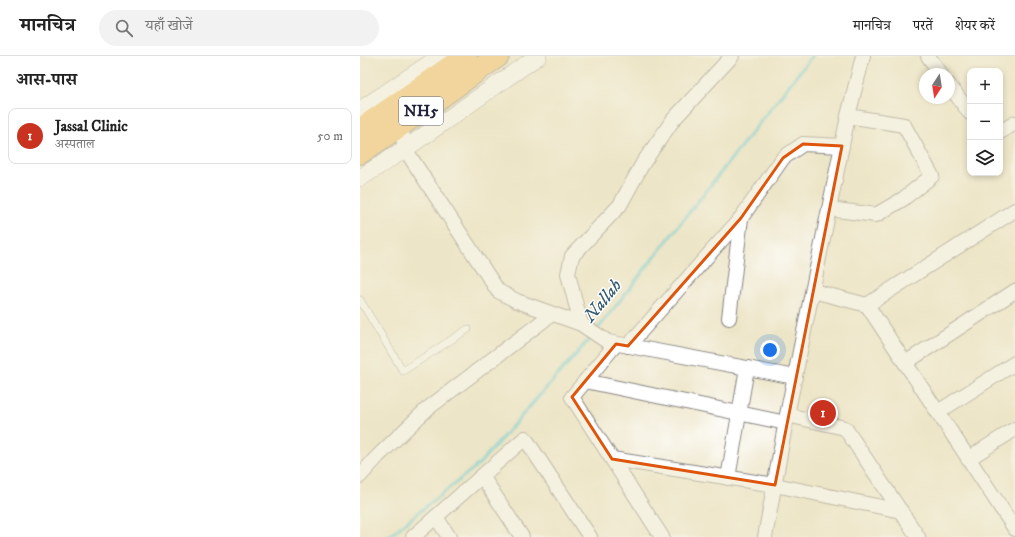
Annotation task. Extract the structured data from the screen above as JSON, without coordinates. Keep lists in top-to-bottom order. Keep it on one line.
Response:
{"streets":{"highway":["NH5"]},"water":["Nallah"],"north":"bottom","page":{"header":"मानचित्र","search":"यहाँ खोजें","nav":["मानचित्र","परतें","शेयर करें"],"heading":"आस-पास","map_buttons":["+","−"],"list":[{"mark":"1","name":"Jassal Clinic","note":"अस्पताल","value":"50 m"}],"pins":"1"}}
